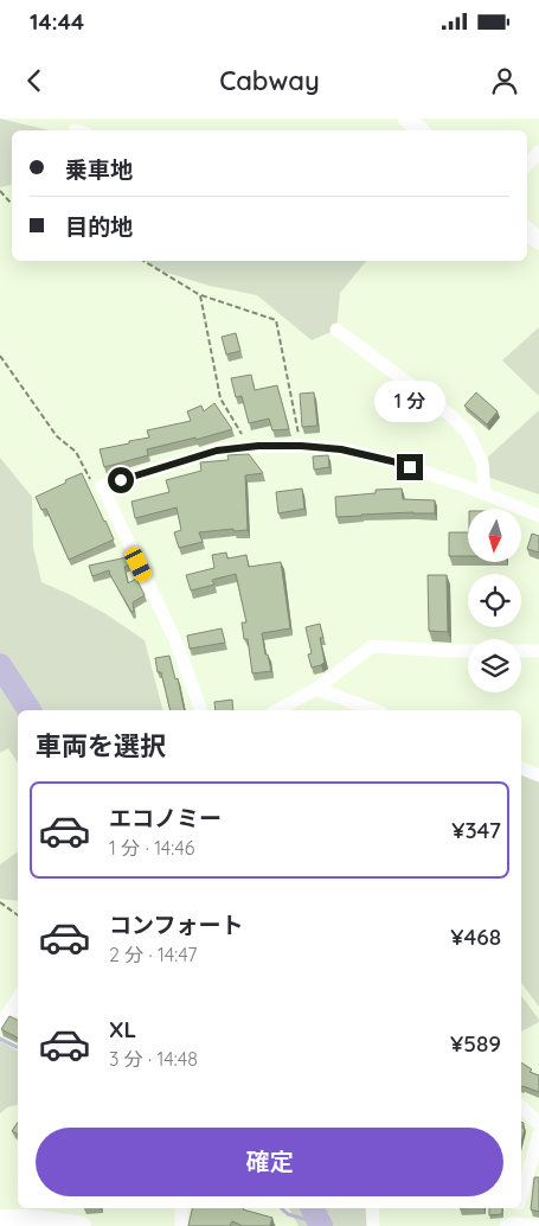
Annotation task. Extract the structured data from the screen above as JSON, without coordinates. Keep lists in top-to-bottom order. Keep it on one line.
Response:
{"north":"bottom","page":{"status":"14:44","header":"Cabway","banner":["乗車地","目的地"],"bubble":"1 分","heading":"車両を選択","list":[{"name":"エコノミー","note":"1 分 · 14:46","value":"¥347"},{"name":"コンフォート","note":"2 分 · 14:47","value":"¥468"},{"name":"XL","note":"3 分 · 14:48","value":"¥589"}],"buttons":"確定"}}
